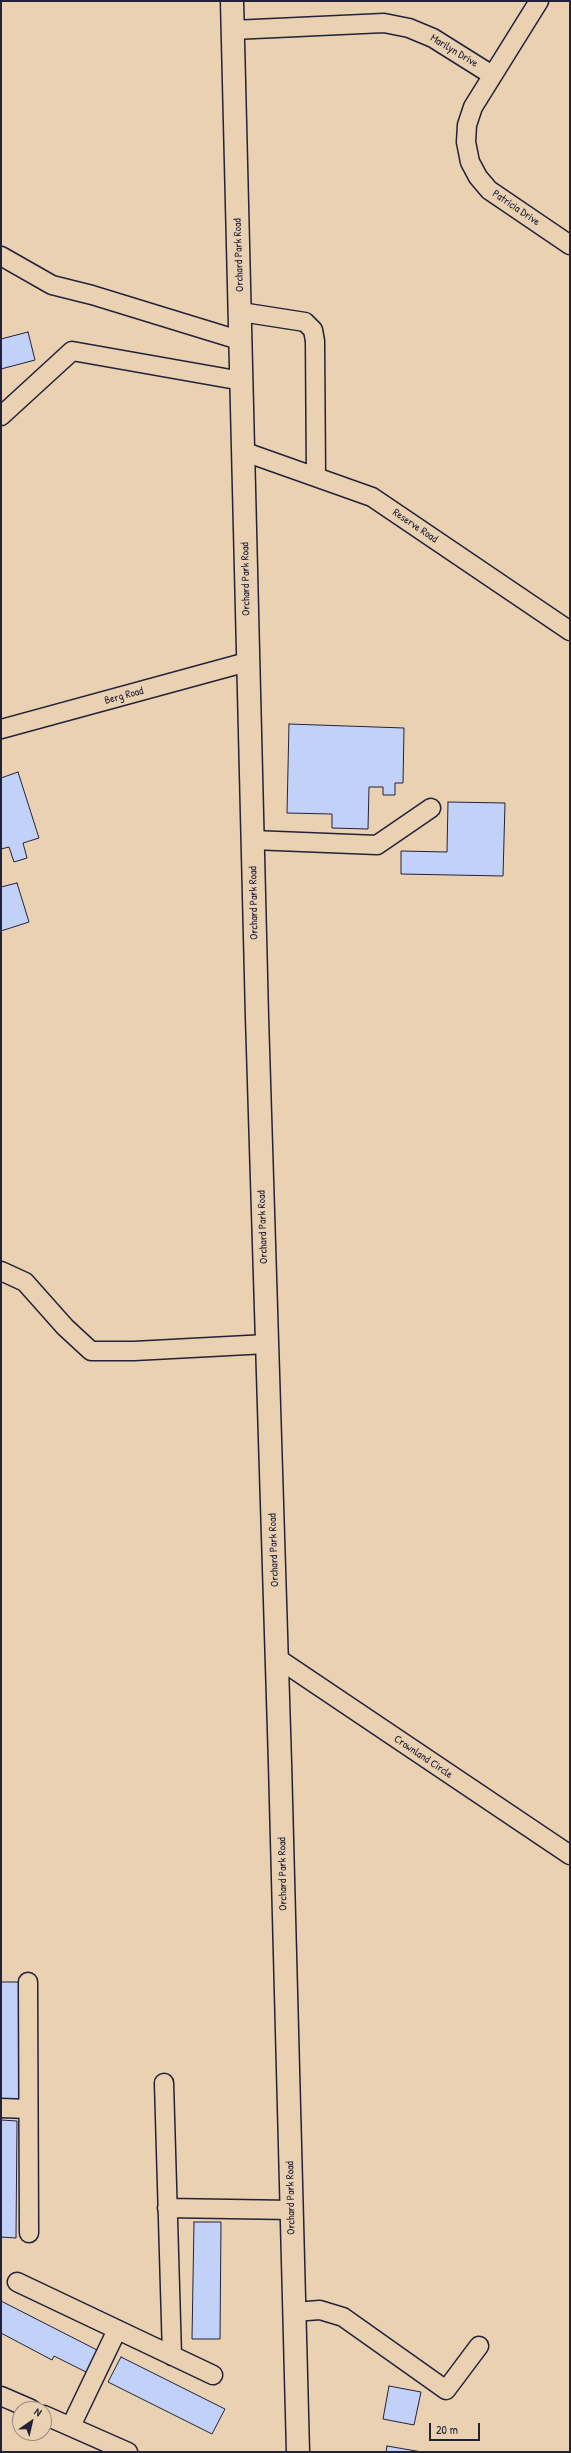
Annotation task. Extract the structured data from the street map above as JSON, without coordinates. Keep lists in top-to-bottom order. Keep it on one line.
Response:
{"streets":{"main road":["Orchard Park Road"],"street":["Marilyn Drive","Patricia Drive","Reserve Road","Berg Road","Crownland Circle"]},"crossings":[["Marilyn Drive","Patricia Drive"],["Marilyn Drive","Orchard Park Road"],["Orchard Park Road","Reserve Road"],["Orchard Park Road","Berg Road"],["Orchard Park Road","Crownland Circle"]],"scale_bar":"20 m","north":"top right"}
